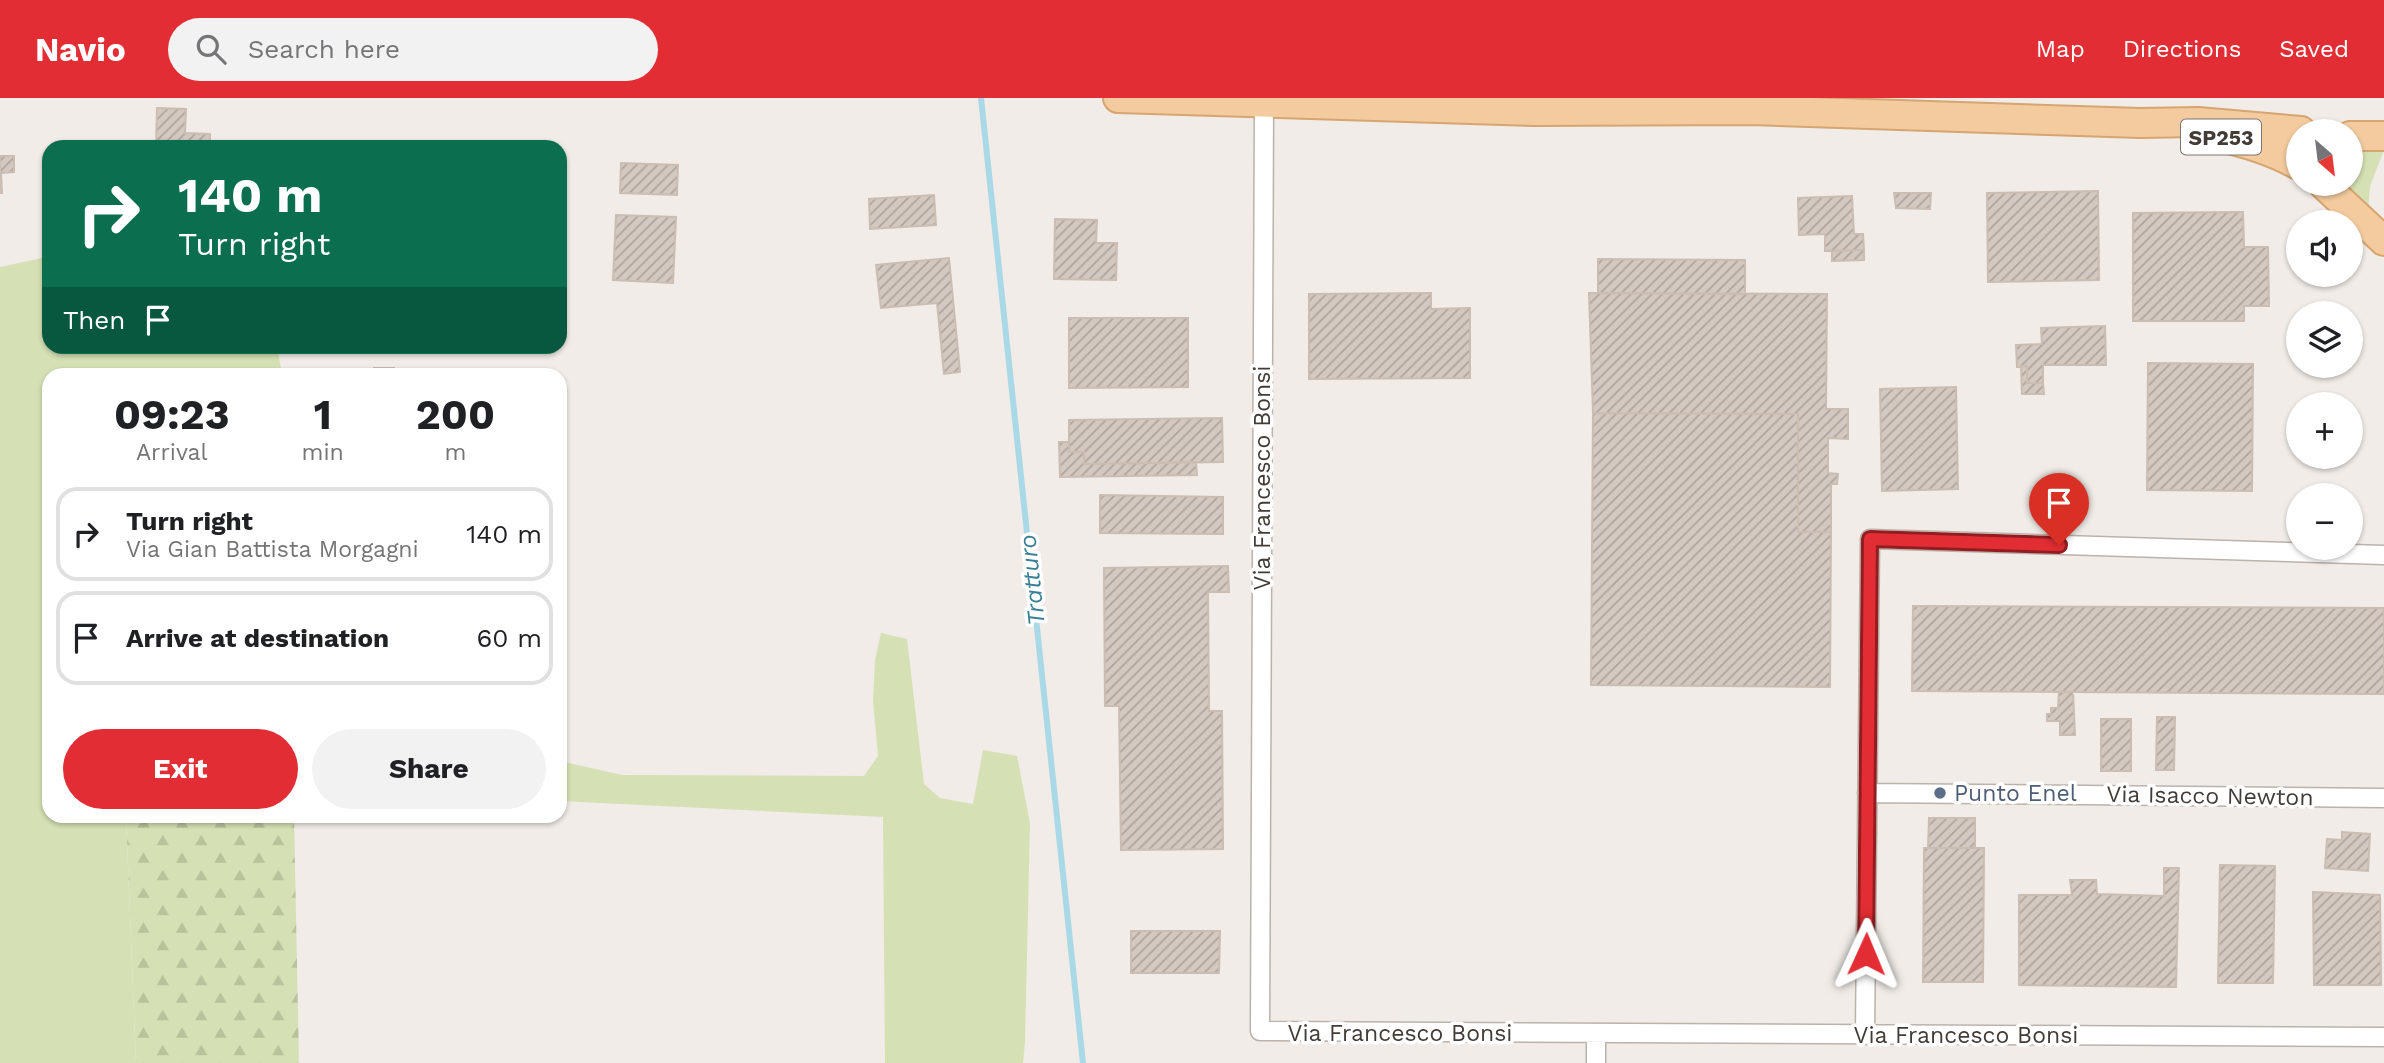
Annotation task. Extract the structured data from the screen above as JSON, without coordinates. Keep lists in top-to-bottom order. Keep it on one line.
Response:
{"streets":{"main road":["SP253"],"street":["Via Francesco Bonsi","Via Isacco Newton"]},"crossings":[["SP253","Via Francesco Bonsi"]],"water":["Tratturo"],"places":["Punto Enel"],"north":"bottom right","page":{"header":"Navio","search":"Search here","nav":["Map","Directions","Saved"],"map_buttons":["+","−"],"turn":["140 m","Turn right"],"then":"Then","eta":["09:23","Arrival","1","min","200","m"],"list":[{"name":"Turn right","note":"Via Gian Battista Morgagni","value":"140 m"},{"name":"Arrive at destination","value":"60 m"}],"buttons":["Exit","Share"]}}
